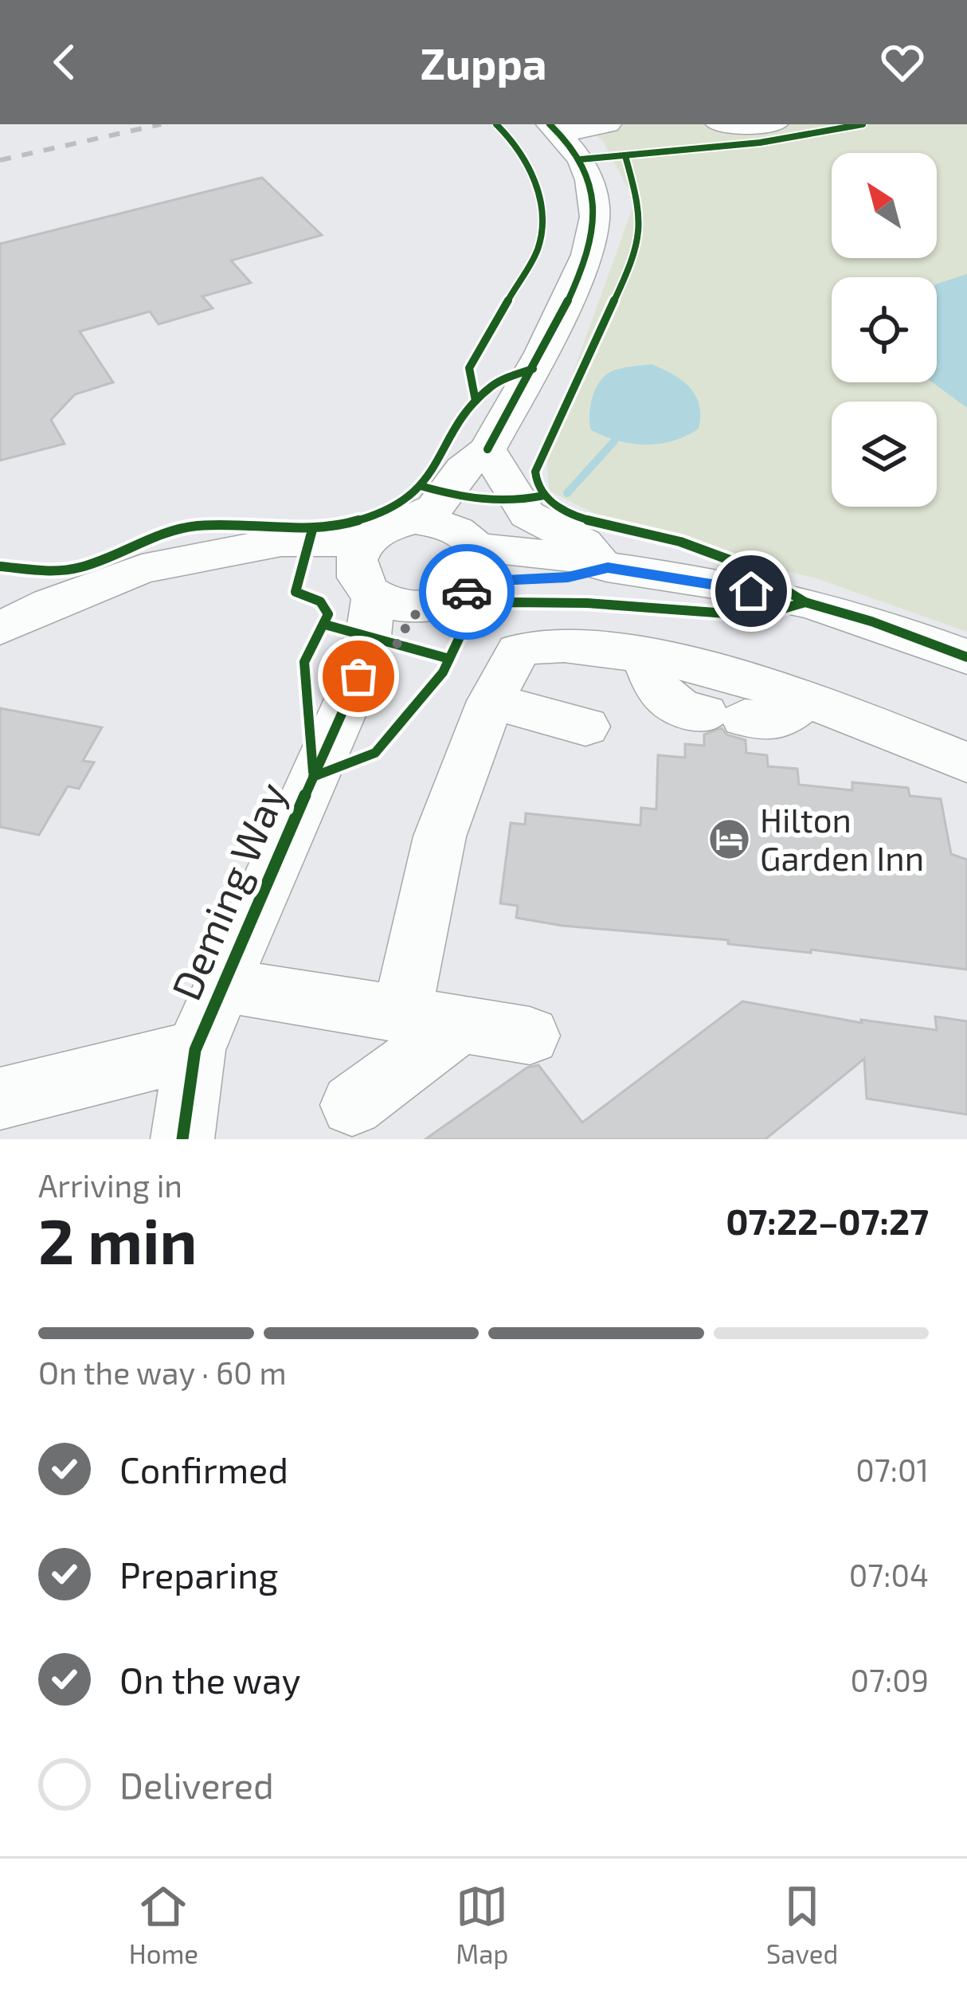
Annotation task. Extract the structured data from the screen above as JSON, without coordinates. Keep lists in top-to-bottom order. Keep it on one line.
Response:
{"streets":{"street":["Deming Way"]},"places":{"hotel":["Hilton Garden Inn"]},"north":"top left","page":{"header":"Zuppa","heading":["2 min","Arriving in","07:22–07:27"],"bar":"On the way · 60 m","list":[["Confirmed","07:01"],["Preparing","07:04"],["On the way","07:09"],"Delivered"],"tabs":["Home","Map","Saved"]}}
